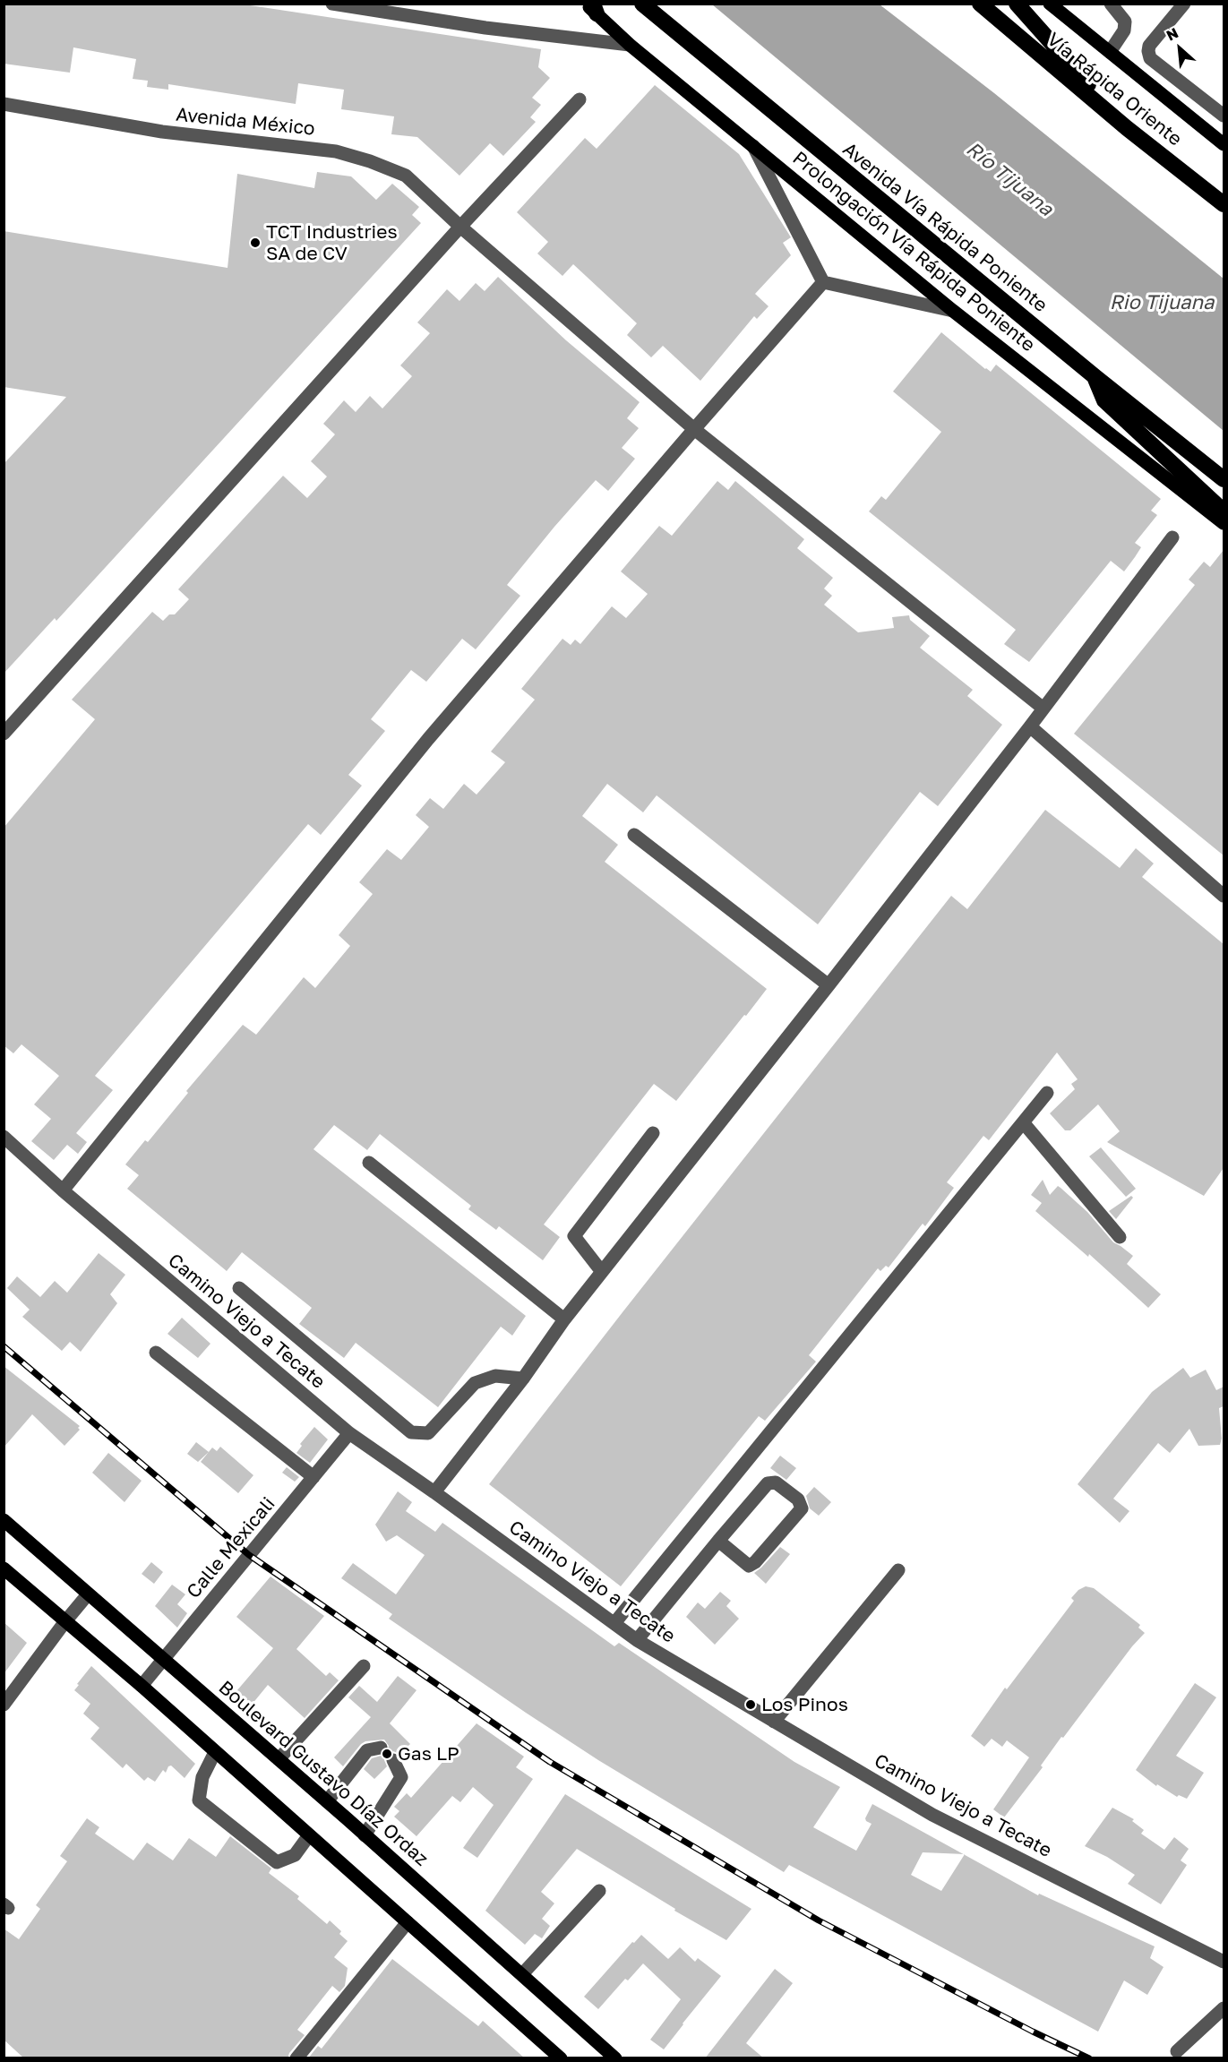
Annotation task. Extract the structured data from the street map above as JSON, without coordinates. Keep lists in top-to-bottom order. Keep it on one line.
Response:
{"streets":{"highway":["Vía Rápida Oriente","Avenida Vía Rápida Poniente"],"main road":["Prolongación Vía Rápida Poniente","Boulevard Gustavo Díaz Ordaz"],"street":["Avenida México","Camino Viejo a Tecate","Calle Mexicali"]},"crossings":[["Camino Viejo a Tecate","Calle Mexicali"],["Calle Mexicali","Boulevard Gustavo Díaz Ordaz"]],"water":["Río Tijuana","Rio Tijuana"],"places":["TCT Industries SA de CV","Los Pinos","Gas LP"],"north":"top left"}
